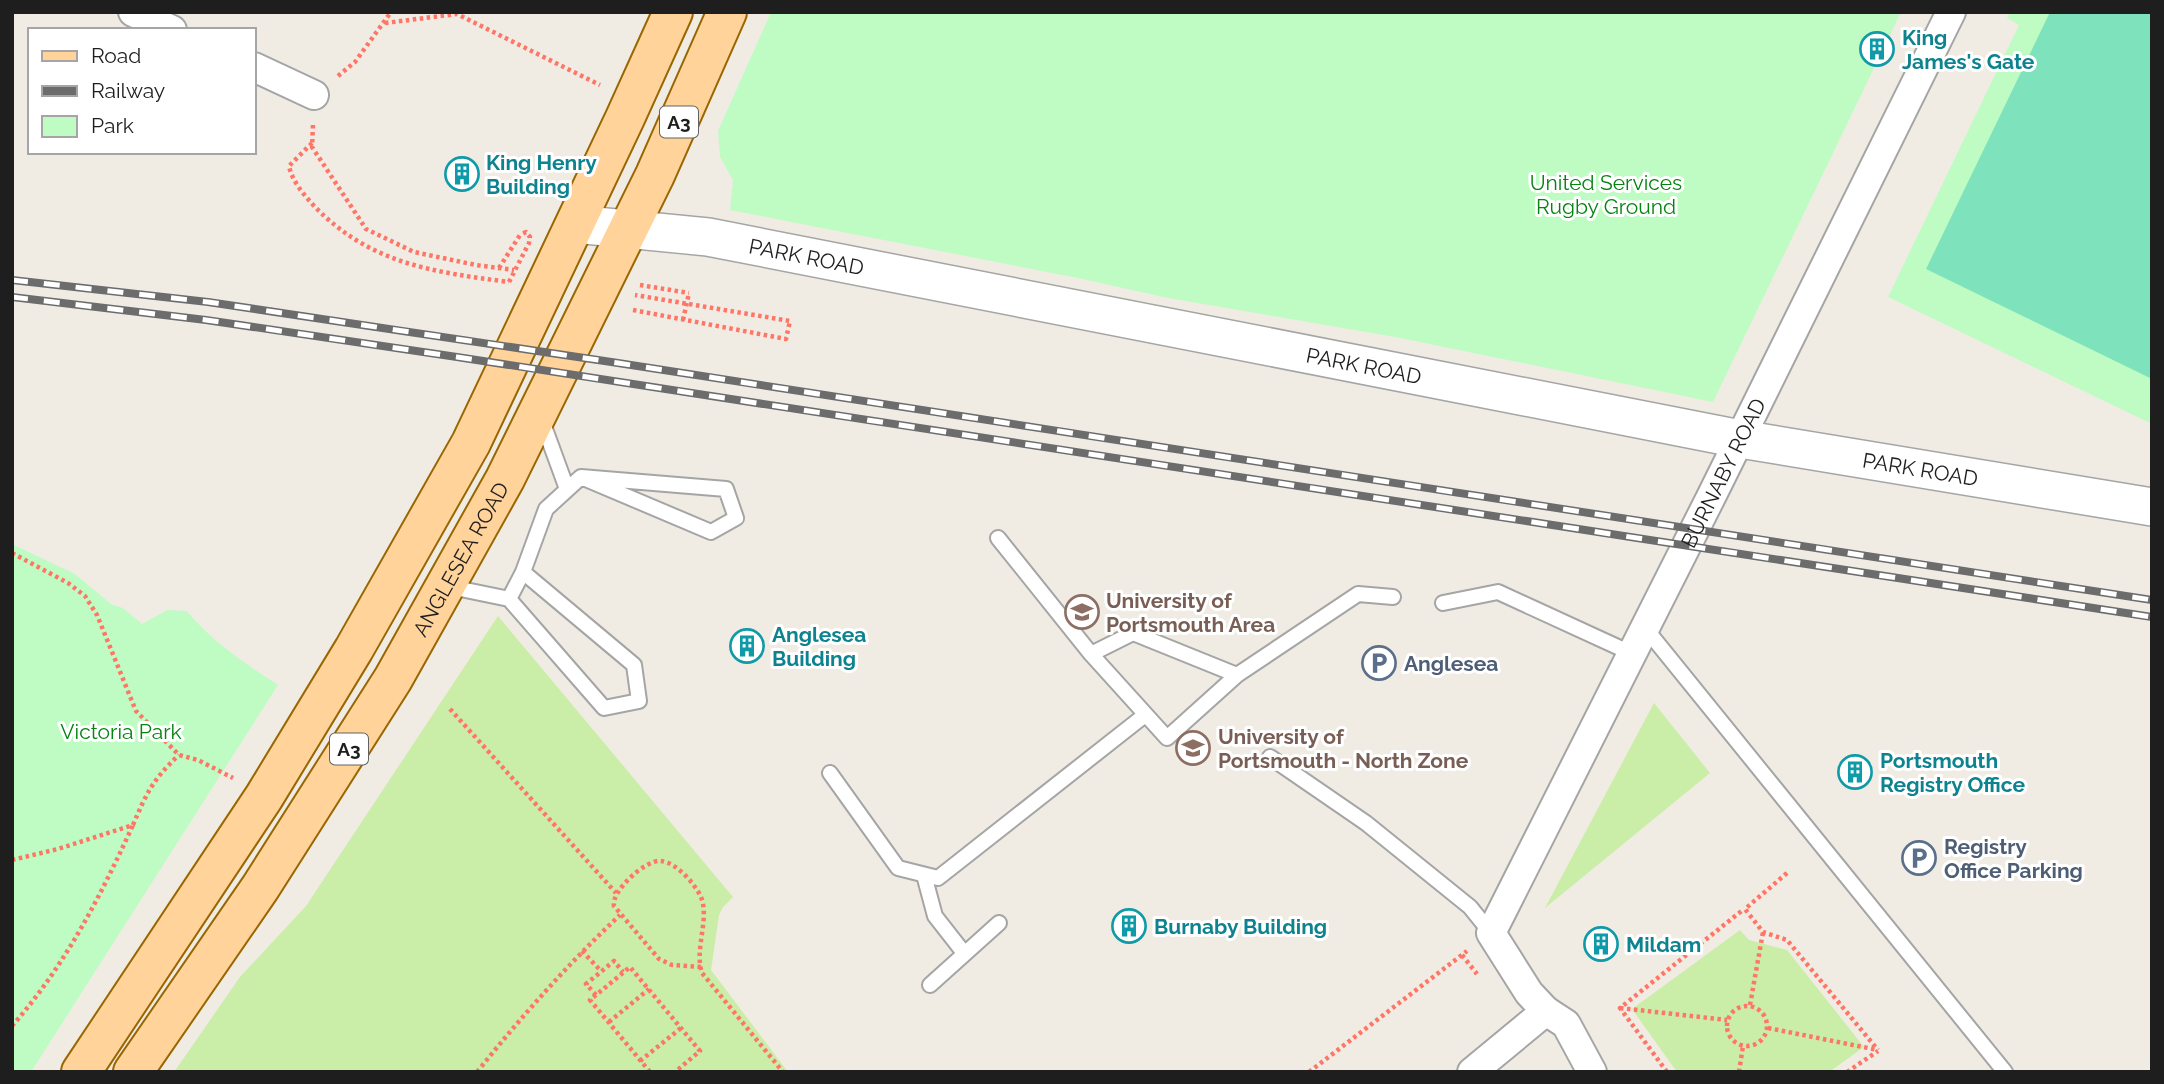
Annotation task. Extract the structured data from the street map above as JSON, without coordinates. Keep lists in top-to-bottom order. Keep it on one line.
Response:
{"streets":{"main road":["A3","ANGLESEA ROAD"],"street":["PARK ROAD","BURNABY ROAD"]},"crossings":[["A3","PARK ROAD"],["PARK ROAD","BURNABY ROAD"],["PARK ROAD","ANGLESEA ROAD"]],"parks":["United Services Rugby Ground","Victoria Park"],"places":{"building":["King James's Gate","King Henry Building","Anglesea Building","Portsmouth Registry Office","Burnaby Building","Mildam"],"school or university":["University of Portsmouth Area","University of Portsmouth - North Zone"],"parking":["Anglesea","Registry Office Parking"]},"legend":["Road","Railway","Park"]}
